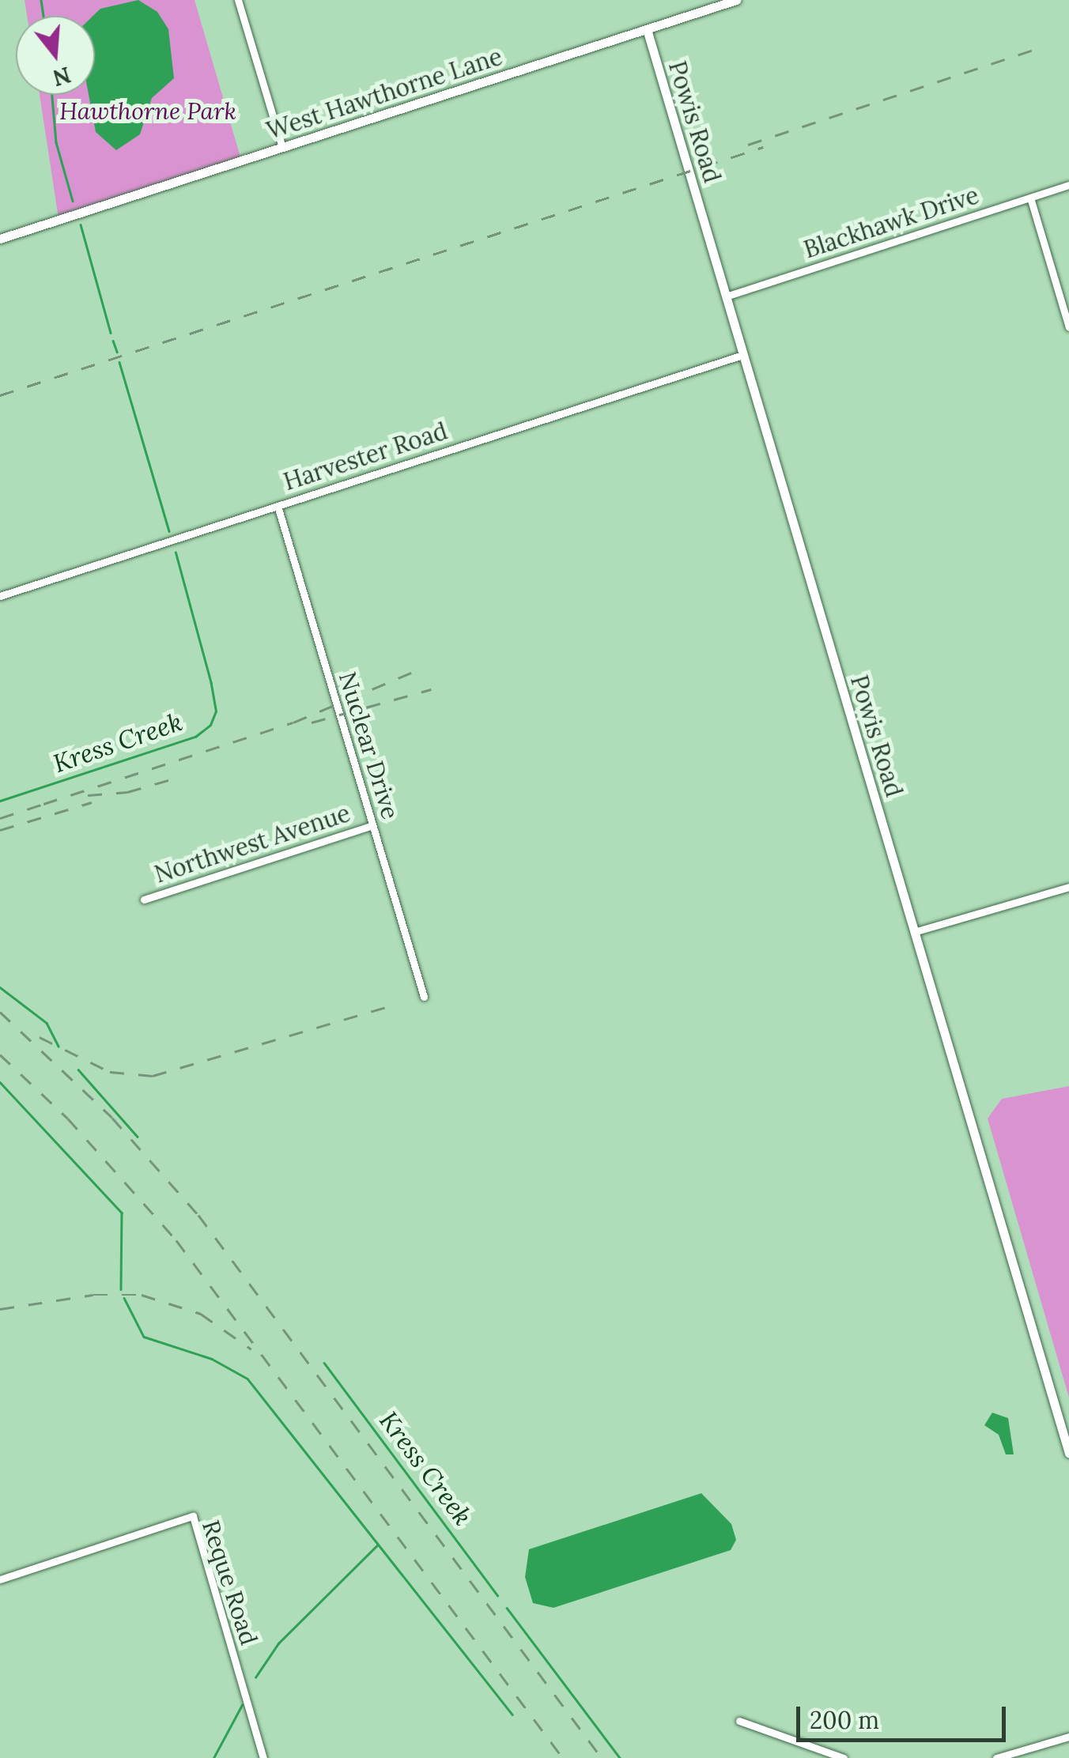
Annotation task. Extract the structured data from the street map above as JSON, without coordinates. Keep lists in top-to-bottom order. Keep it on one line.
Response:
{"streets":{"street":["West Hawthorne Lane","Powis Road","Blackhawk Drive","Harvester Road","Nuclear Drive","Northwest Avenue","Reque Road"]},"crossings":[["West Hawthorne Lane","Powis Road"],["Powis Road","Blackhawk Drive"],["Powis Road","Harvester Road"],["Harvester Road","Nuclear Drive"],["Nuclear Drive","Northwest Avenue"]],"water":["Kress Creek"],"parks":["Hawthorne Park"],"scale_bar":"200 m","north":"bottom"}
